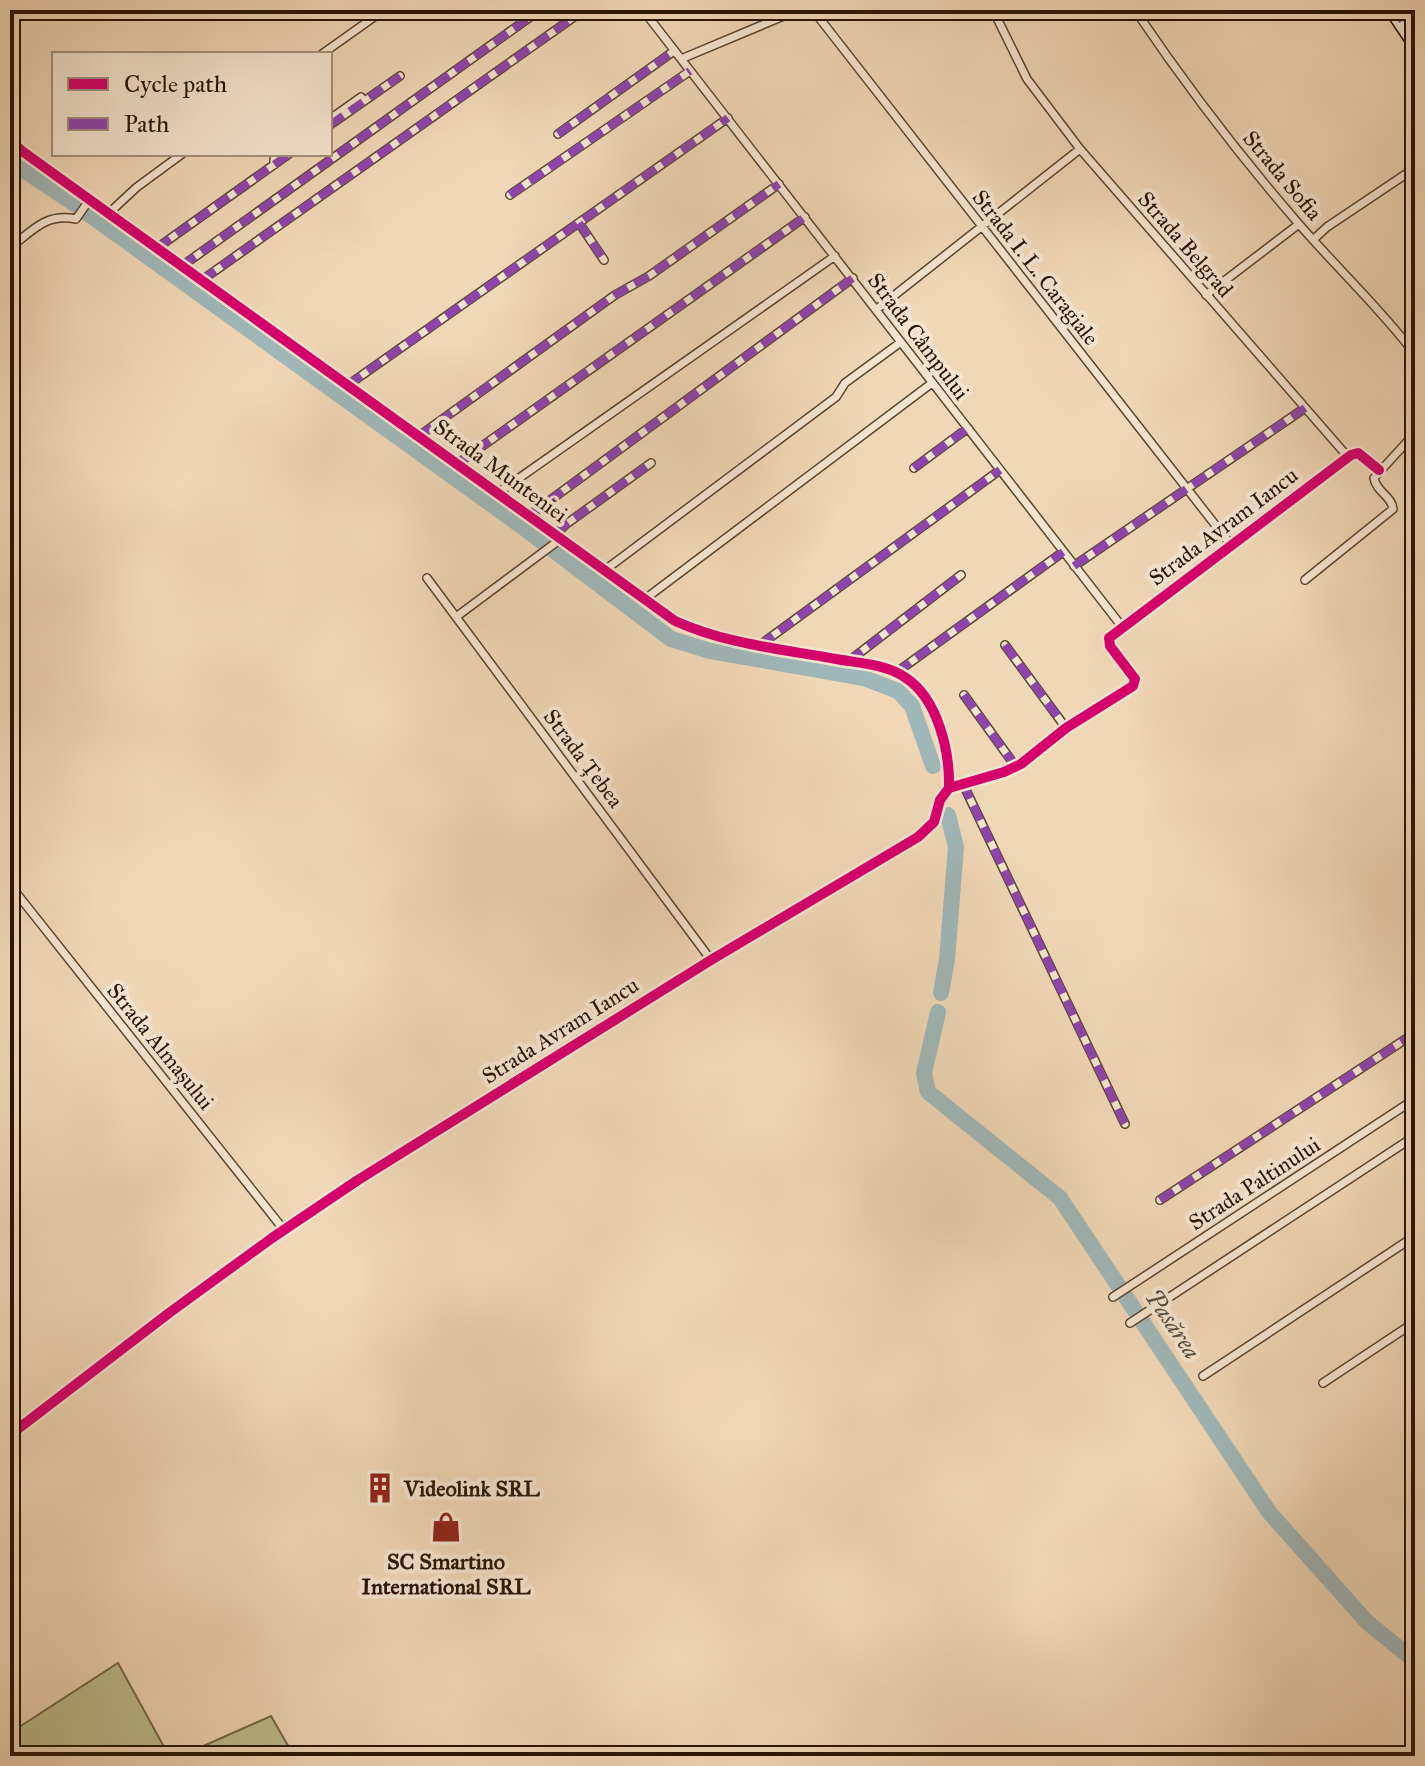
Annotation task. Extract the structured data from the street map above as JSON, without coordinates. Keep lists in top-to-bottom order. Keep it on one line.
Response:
{"streets":{"street":["Strada Sofia","Strada Belgrad","Strada I. L. Caragiale","Strada Câmpului","Strada Munteniei","Strada Avram Iancu","Strada Țebea","Strada Almașului","Strada Paltinului"]},"crossings":[["Strada Belgrad","Strada Avram Iancu"],["Strada I. L. Caragiale","Strada Avram Iancu"],["Strada Câmpului","Strada Avram Iancu"],["Strada Avram Iancu","Strada Țebea"],["Strada Avram Iancu","Strada Almașului"]],"water":["Pasărea"],"places":{"building":["Videolink SRL"],"shop":["SC Smartino International SRL"]},"legend":["Cycle path","Path"]}
